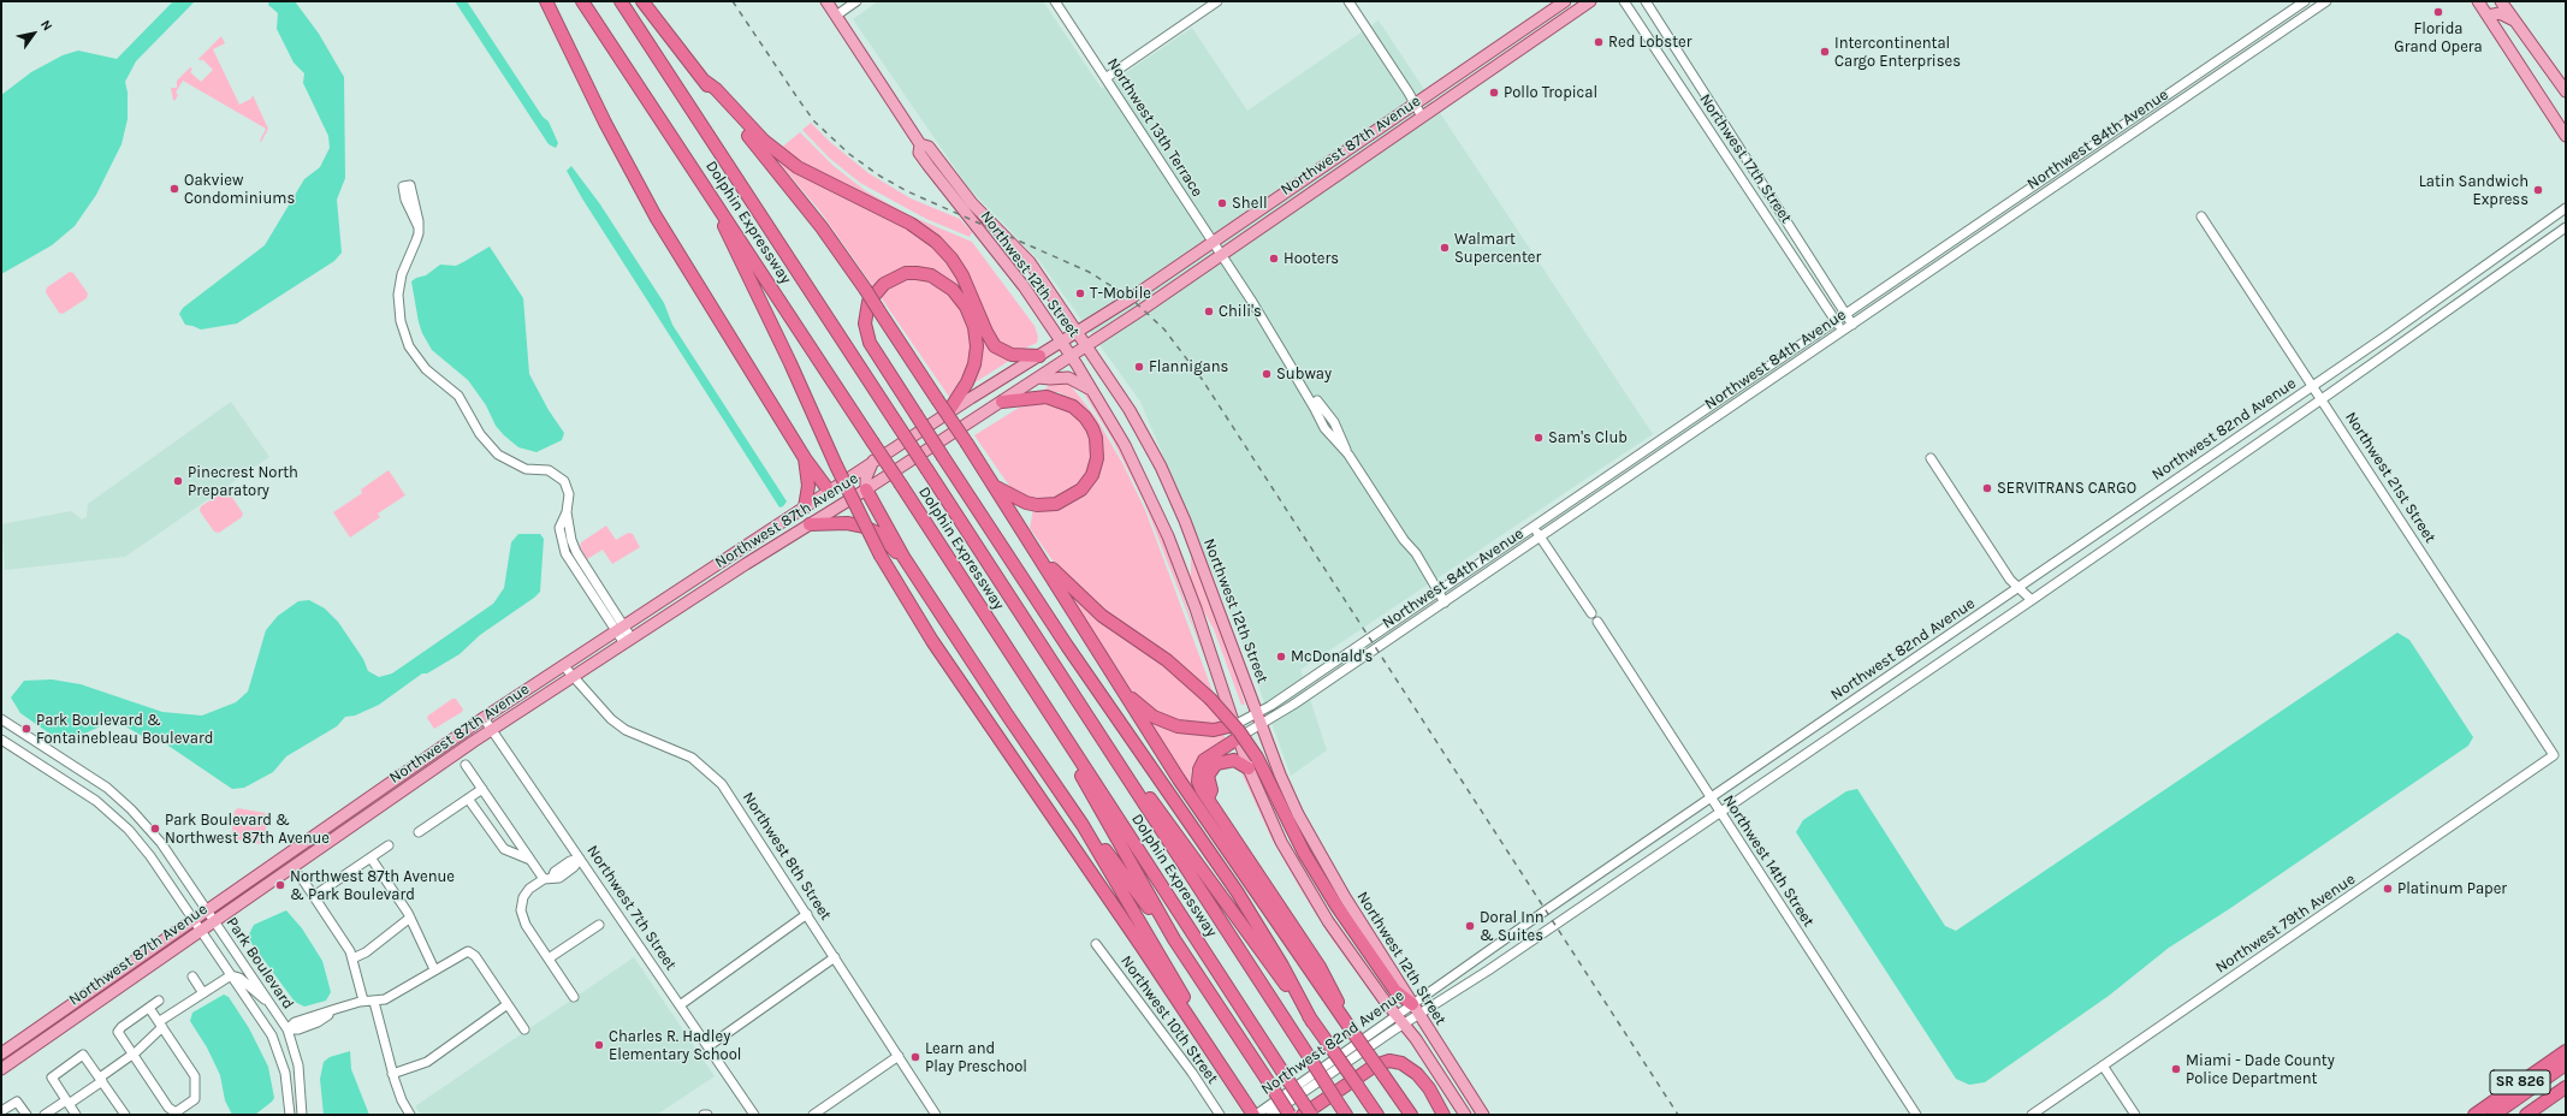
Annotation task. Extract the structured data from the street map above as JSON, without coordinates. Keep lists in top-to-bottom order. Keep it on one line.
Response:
{"streets":{"highway":["Dolphin Expressway","SR 826"],"main road":["Northwest 87th Avenue","Northwest 12th Street"],"street":["Northwest 13th Terrace","Northwest 84th Avenue","Northwest 17th Street","Northwest 82nd Avenue","Northwest 21st Street","Northwest 8th Street","Northwest 14th Street","Northwest 7th Street","Northwest 79th Avenue","Park Boulevard","Northwest 10th Street"]},"crossings":[["Northwest 13th Terrace","Northwest 84th Avenue"],["Northwest 13th Terrace","Northwest 87th Avenue"],["Northwest 84th Avenue","Northwest 17th Street"],["Northwest 84th Avenue","Northwest 12th Street"],["Northwest 87th Avenue","Northwest 12th Street"],["Northwest 87th Avenue","Northwest 8th Street"],["Northwest 87th Avenue","Northwest 7th Street"],["Northwest 87th Avenue","Park Boulevard"],["Northwest 12th Street","Northwest 82nd Avenue"],["Northwest 82nd Avenue","Northwest 21st Street"],["Northwest 82nd Avenue","Northwest 14th Street"],["Northwest 21st Street","Northwest 79th Avenue"]],"places":["Florida Grand Opera","Red Lobster","Intercontinental Cargo Enterprises","Pollo Tropical","Oakview Condominiums","Latin Sandwich Express","Shell","Walmart Supercenter","Hooters","T-Mobile","Chili's","Flannigans","Subway","Sam's Club","Pinecrest North Preparatory","SERVITRANS CARGO","McDonald's","Park Boulevard & Fontainebleau Boulevard","Park Boulevard & Northwest 87th Avenue","Northwest 87th Avenue & Park Boulevard","Platinum Paper","Doral Inn & Suites","Charles R. Hadley Elementary School","Learn and Play Preschool","Miami - Dade County Police Department"],"north":"top right"}
